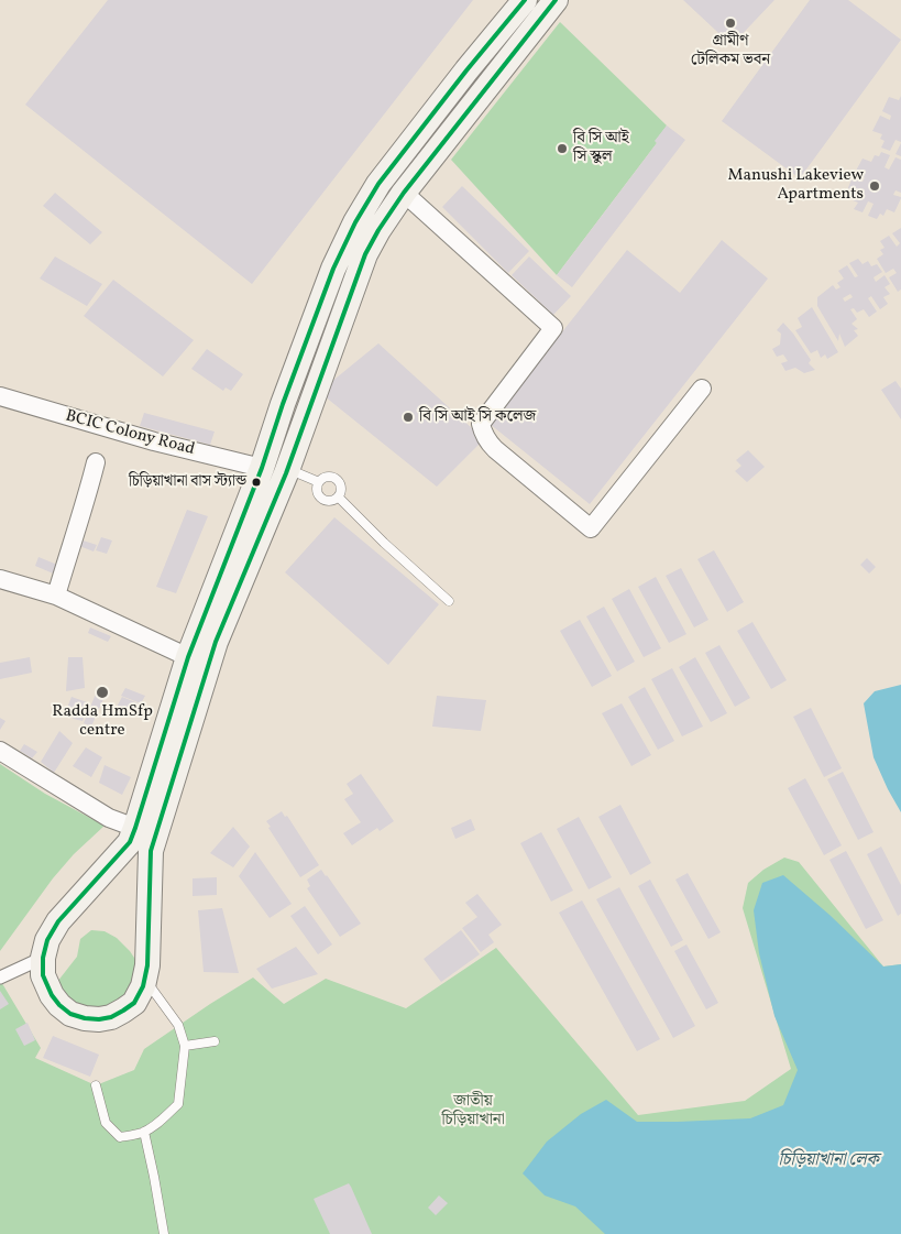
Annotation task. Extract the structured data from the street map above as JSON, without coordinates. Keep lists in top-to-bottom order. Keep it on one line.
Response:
{"streets":{"street":["BCIC Colony Road"]},"water":["চিড়িয়াখানা লেক"],"parks":["জাতীয় চিড়িয়াখানা"],"places":["গ্রামীণ টেলিকম ভবন","বি সি আই সি স্কুল","Manushi Lakeview Apartments","বি সি আই সি কলেজ","চিড়িয়াখানা বাস স্ট্যান্ড","Radda HmSfp centre"]}
